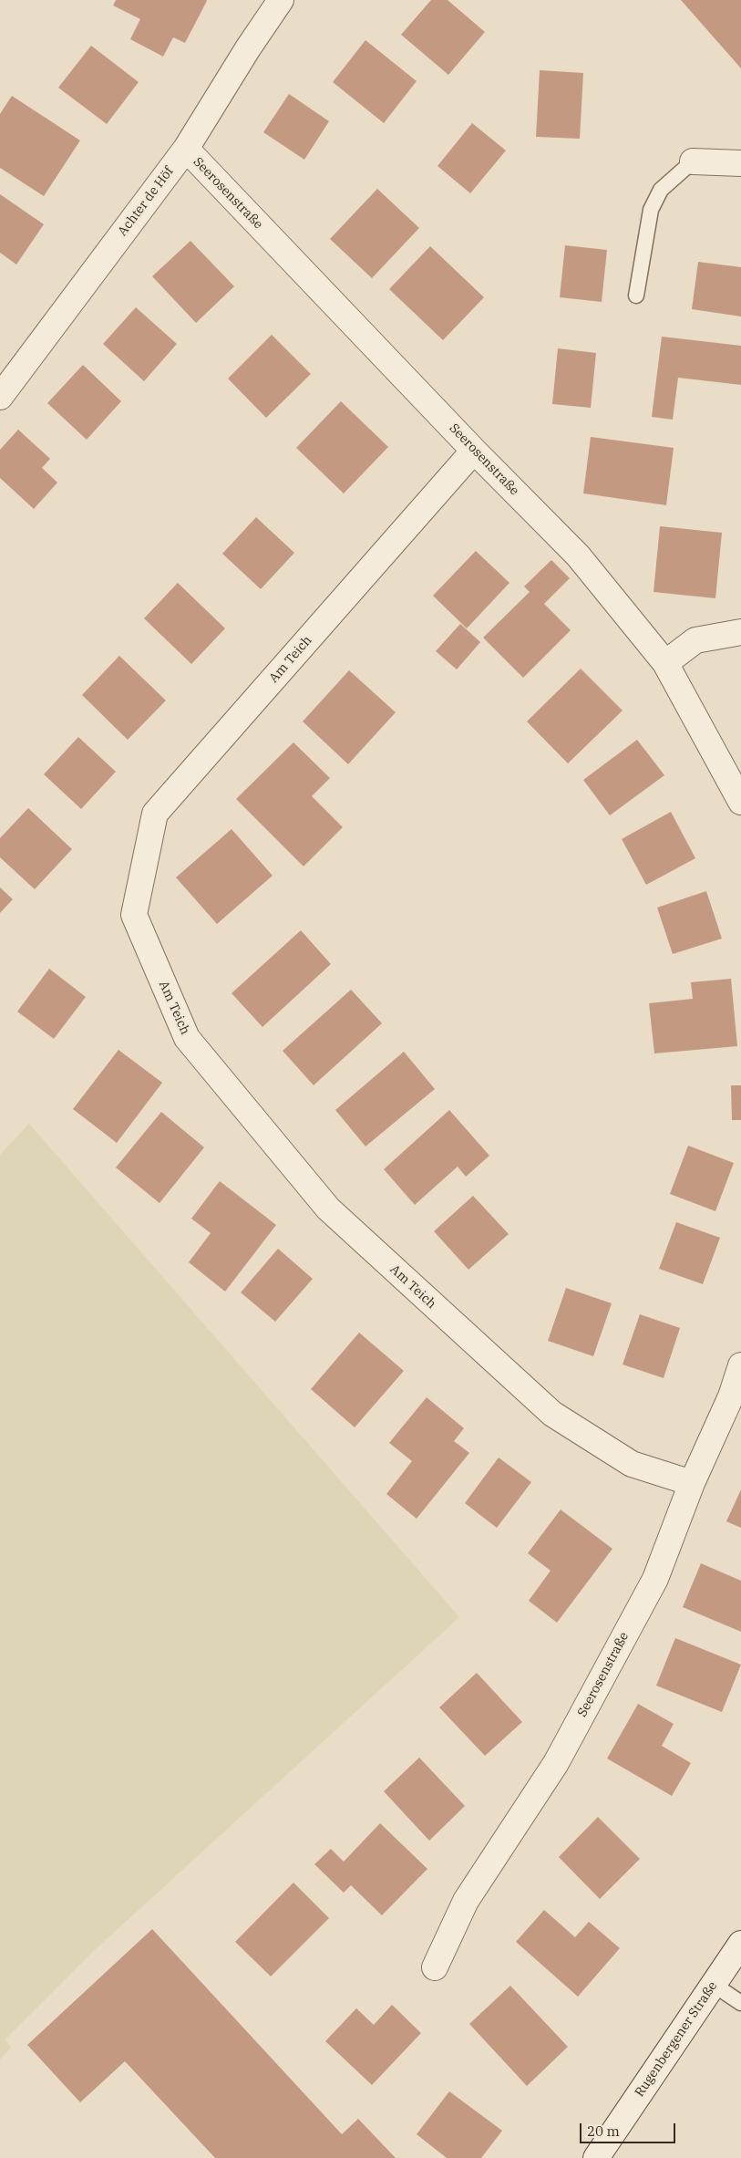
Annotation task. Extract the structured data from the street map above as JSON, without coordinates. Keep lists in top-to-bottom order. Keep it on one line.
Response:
{"streets":{"street":["Seerosenstraße","Achter de Höf","Am Teich","Rugenbergener Straße"]},"crossings":[["Seerosenstraße","Achter de Höf"],["Seerosenstraße","Am Teich"]],"scale_bar":"20 m"}
